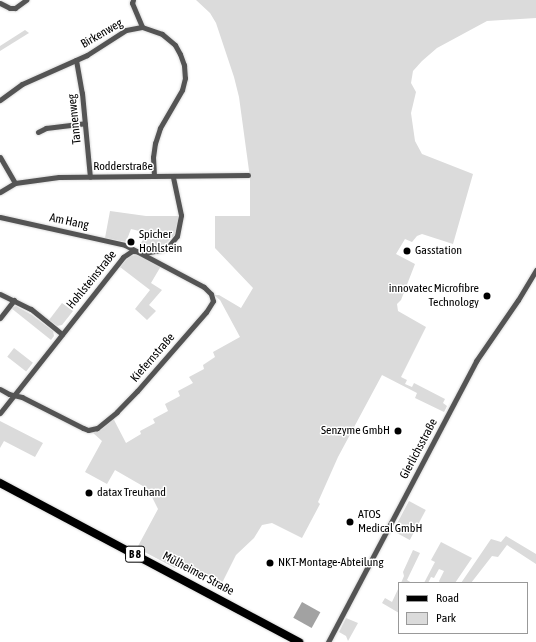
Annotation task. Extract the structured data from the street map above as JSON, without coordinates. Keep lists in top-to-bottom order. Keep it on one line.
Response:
{"streets":{"main road":["B 8","Mülheimer Straße"],"street":["Birkenweg","Tannenweg","Rodderstraße","Am Hang","Hohlsteinstraße","Kiefernstraße","Gierlichsstraße"]},"crossings":[["Birkenweg","Tannenweg"],["Birkenweg","Rodderstraße"],["Tannenweg","Rodderstraße"],["Rodderstraße","Hohlsteinstraße"],["Am Hang","Hohlsteinstraße"],["Am Hang","Kiefernstraße"],["Hohlsteinstraße","Kiefernstraße"]],"places":["Spicher Hohlstein","Gasstation","innovatec Microfibre Technology","Senzyme GmbH","datax Treuhand","ATOS Medical GmbH","NKT-Montage-Abteilung"],"legend":["Road","Park"]}
